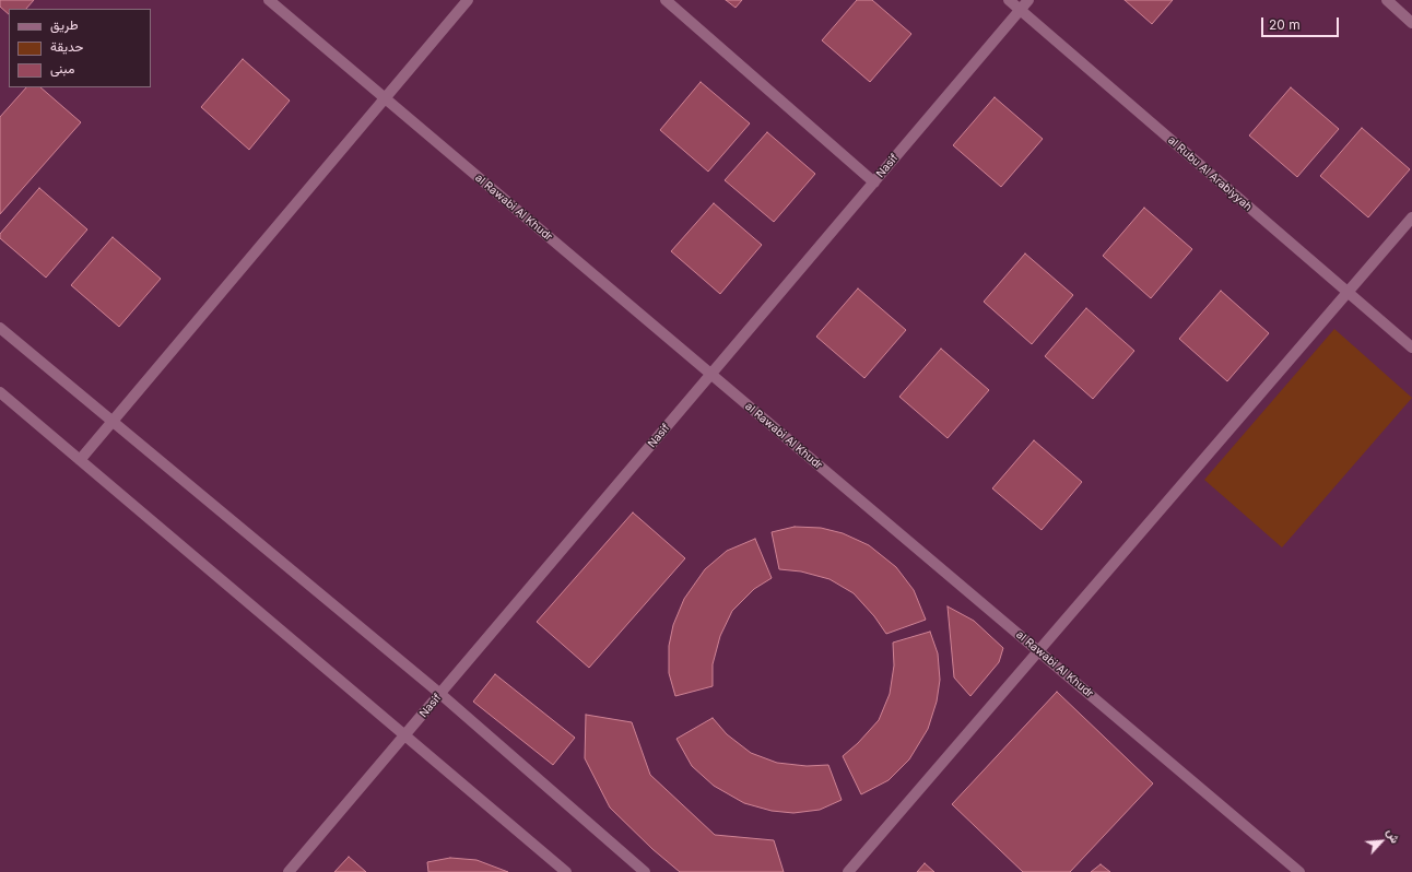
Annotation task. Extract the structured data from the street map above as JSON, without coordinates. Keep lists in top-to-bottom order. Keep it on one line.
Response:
{"streets":{"street":["Nasif","al Rubu Al Arabiyyah","al Rawabi Al Khudr"]},"crossings":[["Nasif","al Rubu Al Arabiyyah"],["Nasif","al Rawabi Al Khudr"]],"legend":["طريق","حديقة","مبنى"],"scale_bar":"20 m","north":"top right"}
